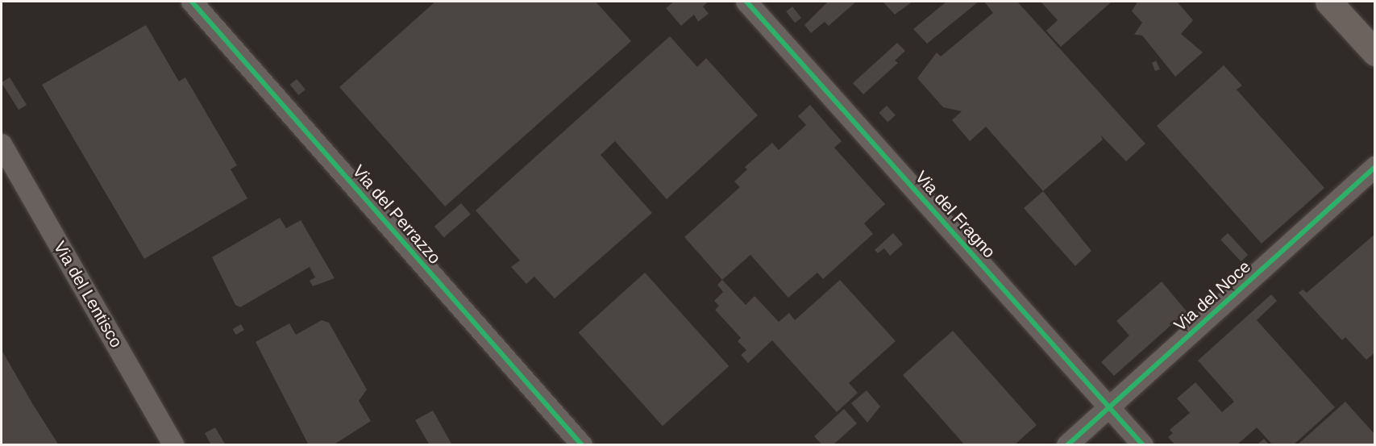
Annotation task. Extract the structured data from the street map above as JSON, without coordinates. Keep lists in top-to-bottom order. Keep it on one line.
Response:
{"streets":{"street":["Via del Perrazzo","Via del Fragno","Via del Lentisco","Via del Noce"]},"crossings":[["Via del Fragno","Via del Noce"]]}
